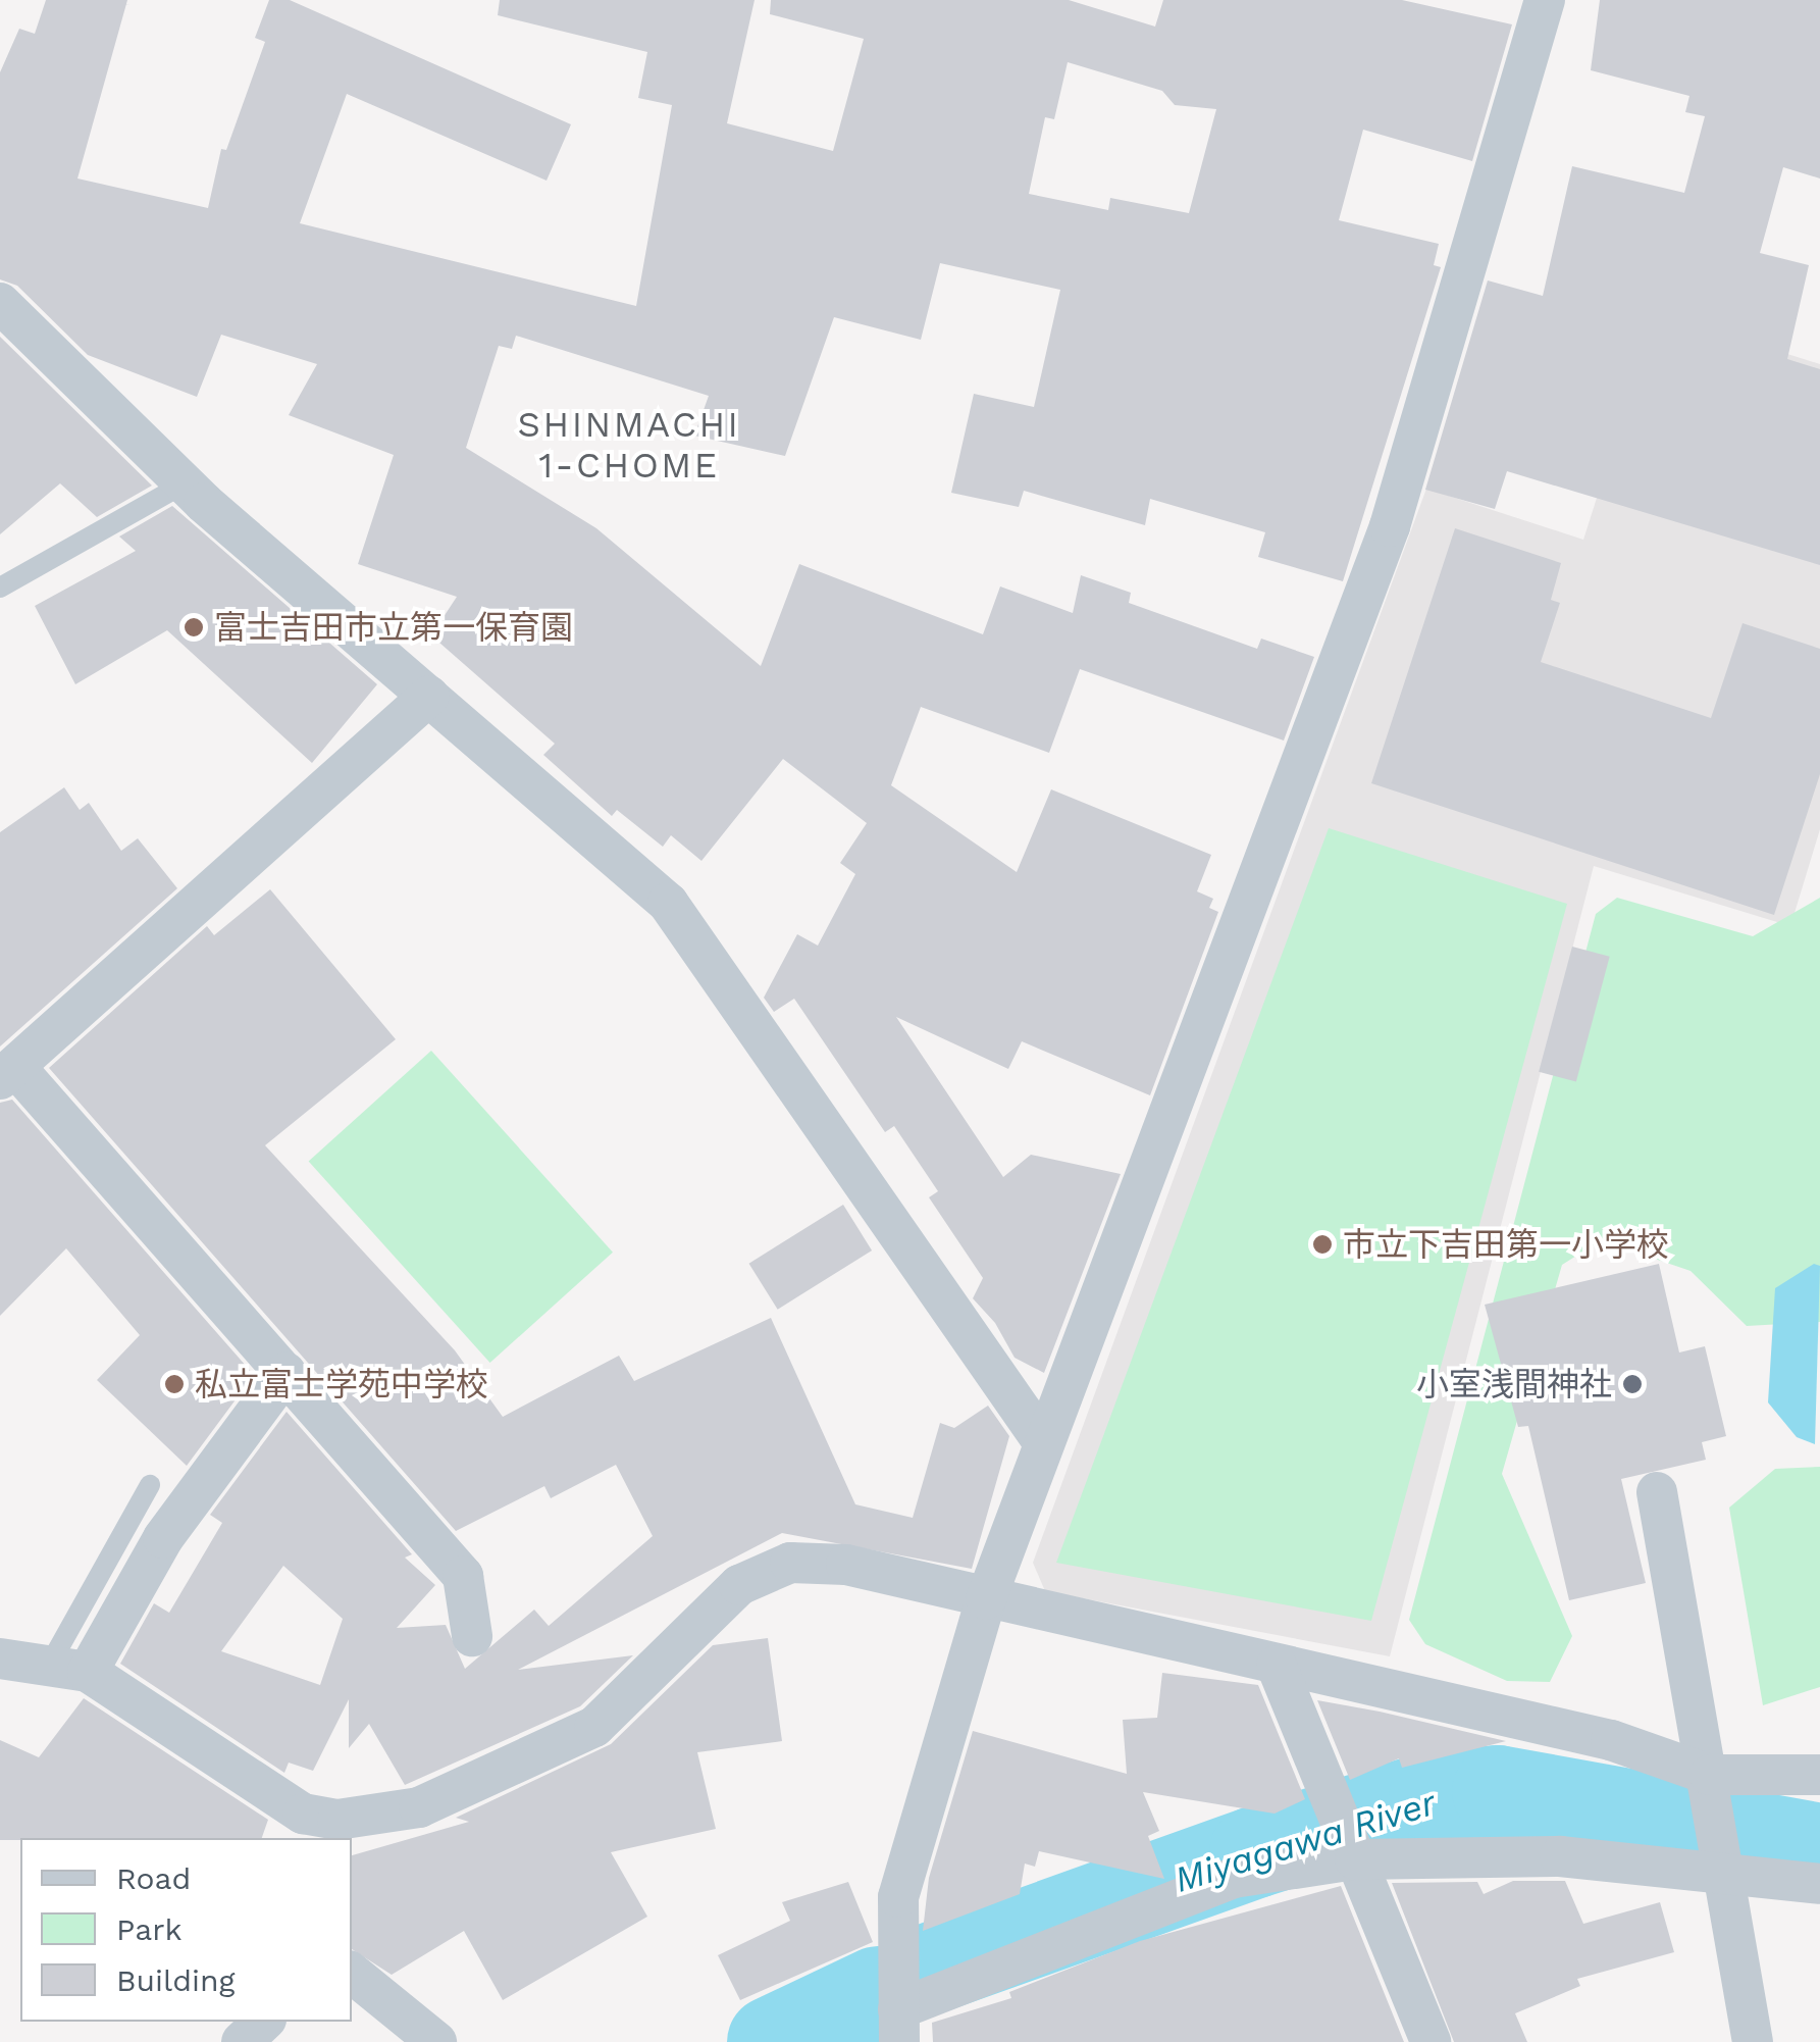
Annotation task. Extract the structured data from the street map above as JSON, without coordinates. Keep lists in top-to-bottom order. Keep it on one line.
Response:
{"districts":["SHINMACHI 1-CHOME"],"water":["Miyagawa River"],"places":["富士吉田市立第一保育園","市立下吉田第一小学校","私立富士学苑中学校","小室浅間神社"],"legend":["Road","Park","Building"]}
